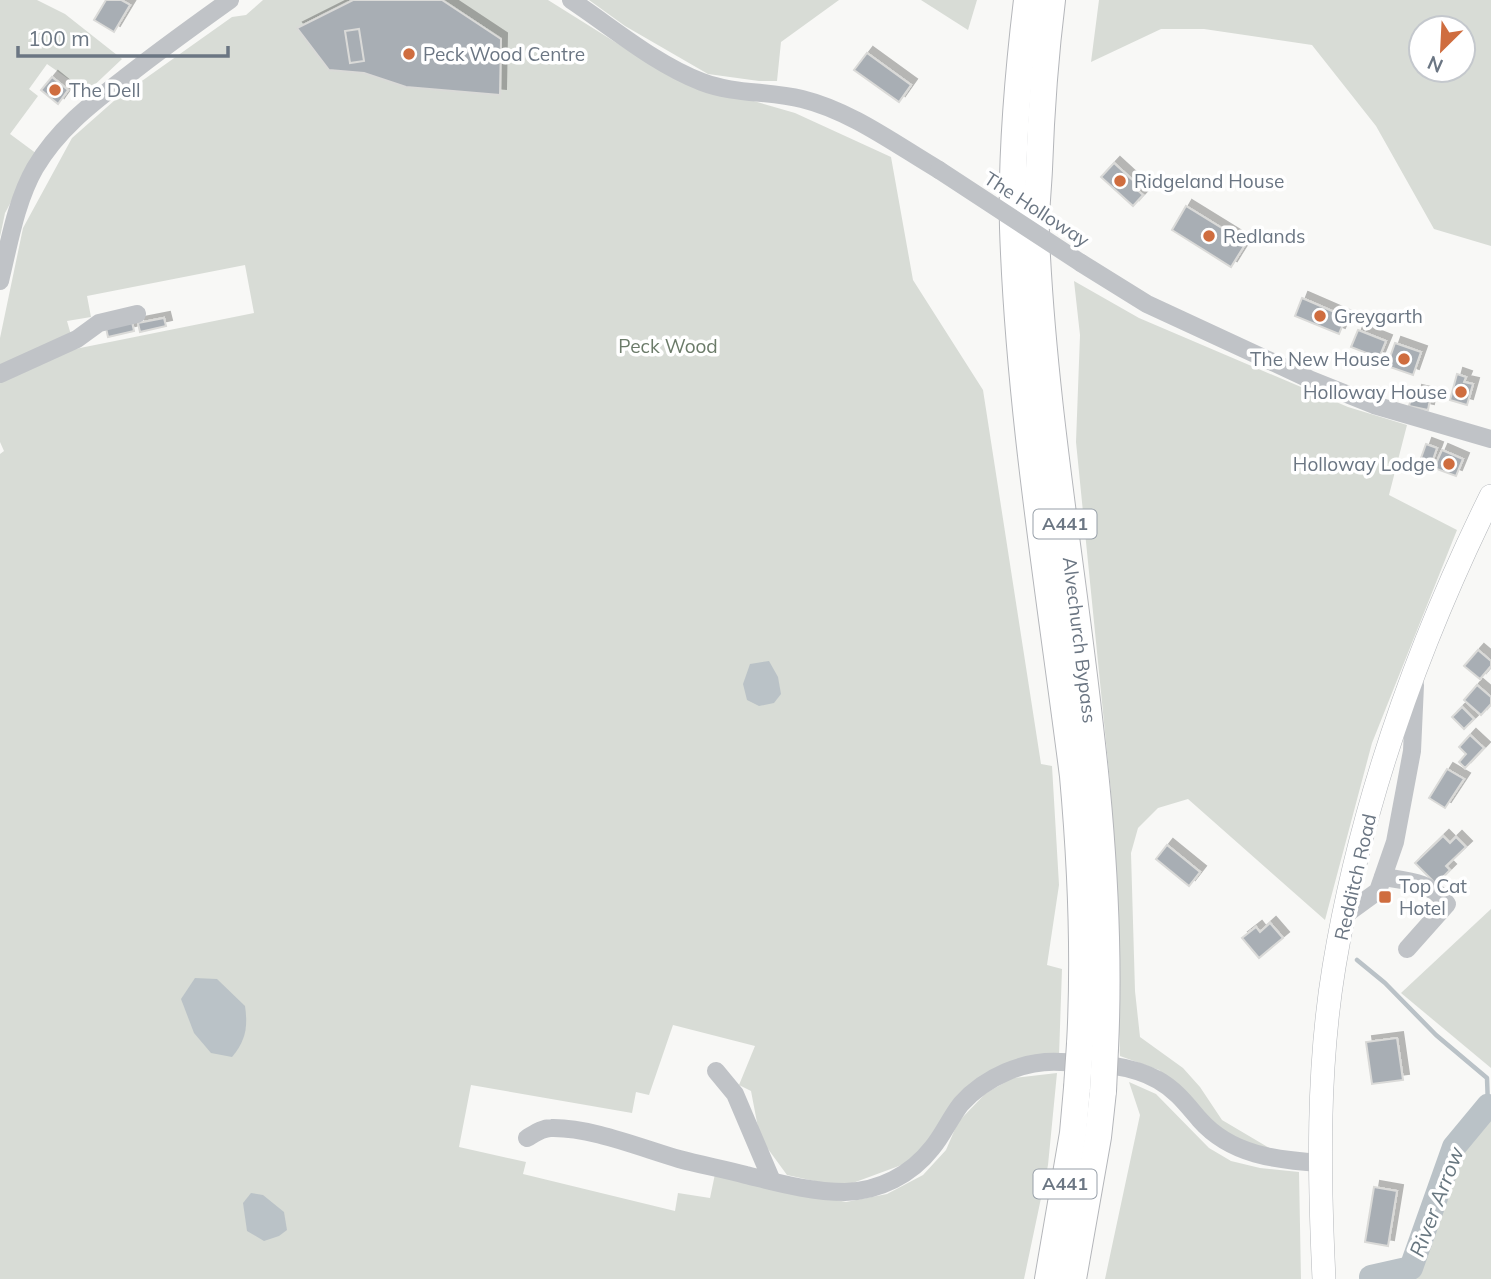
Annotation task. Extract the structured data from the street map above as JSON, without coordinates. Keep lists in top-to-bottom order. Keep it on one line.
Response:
{"streets":{"highway":["A441","Alvechurch Bypass"],"main road":["Redditch Road"],"street":["The Holloway"]},"water":["River Arrow"],"parks":["Peck Wood"],"places":{"other":["Peck Wood Centre","The Dell","Ridgeland House","Redlands","Greygarth","The New House","Holloway House","Holloway Lodge"],"transit":["Top Cat Hotel"]},"scale_bar":"100 m","north":"bottom left"}
